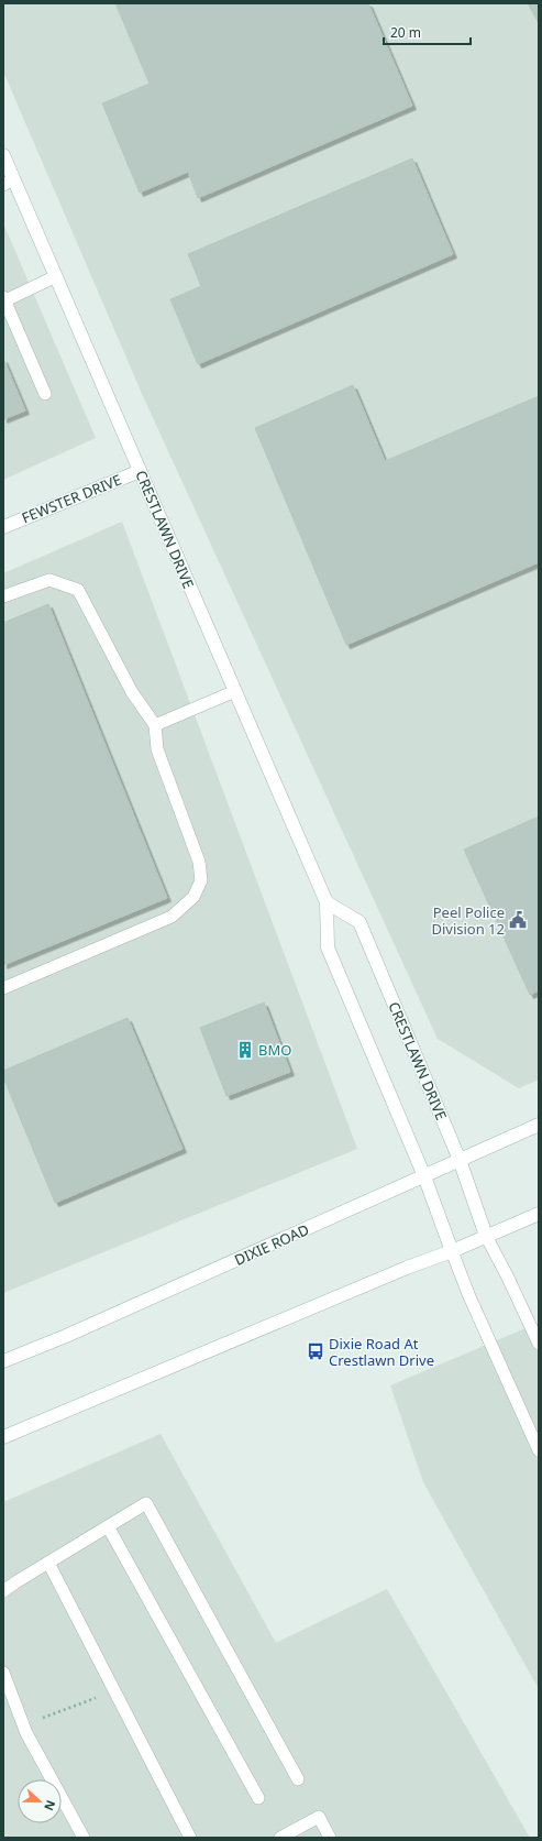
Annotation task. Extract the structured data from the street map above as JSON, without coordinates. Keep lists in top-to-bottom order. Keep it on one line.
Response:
{"streets":{"street":["FEWSTER DRIVE","CRESTLAWN DRIVE","DIXIE ROAD"]},"crossings":[["FEWSTER DRIVE","CRESTLAWN DRIVE"],["CRESTLAWN DRIVE","DIXIE ROAD"]],"places":{"public building":["Peel Police Division 12"],"building":["BMO"],"bus stop":["Dixie Road At Crestlawn Drive"]},"scale_bar":"20 m","north":"right"}
